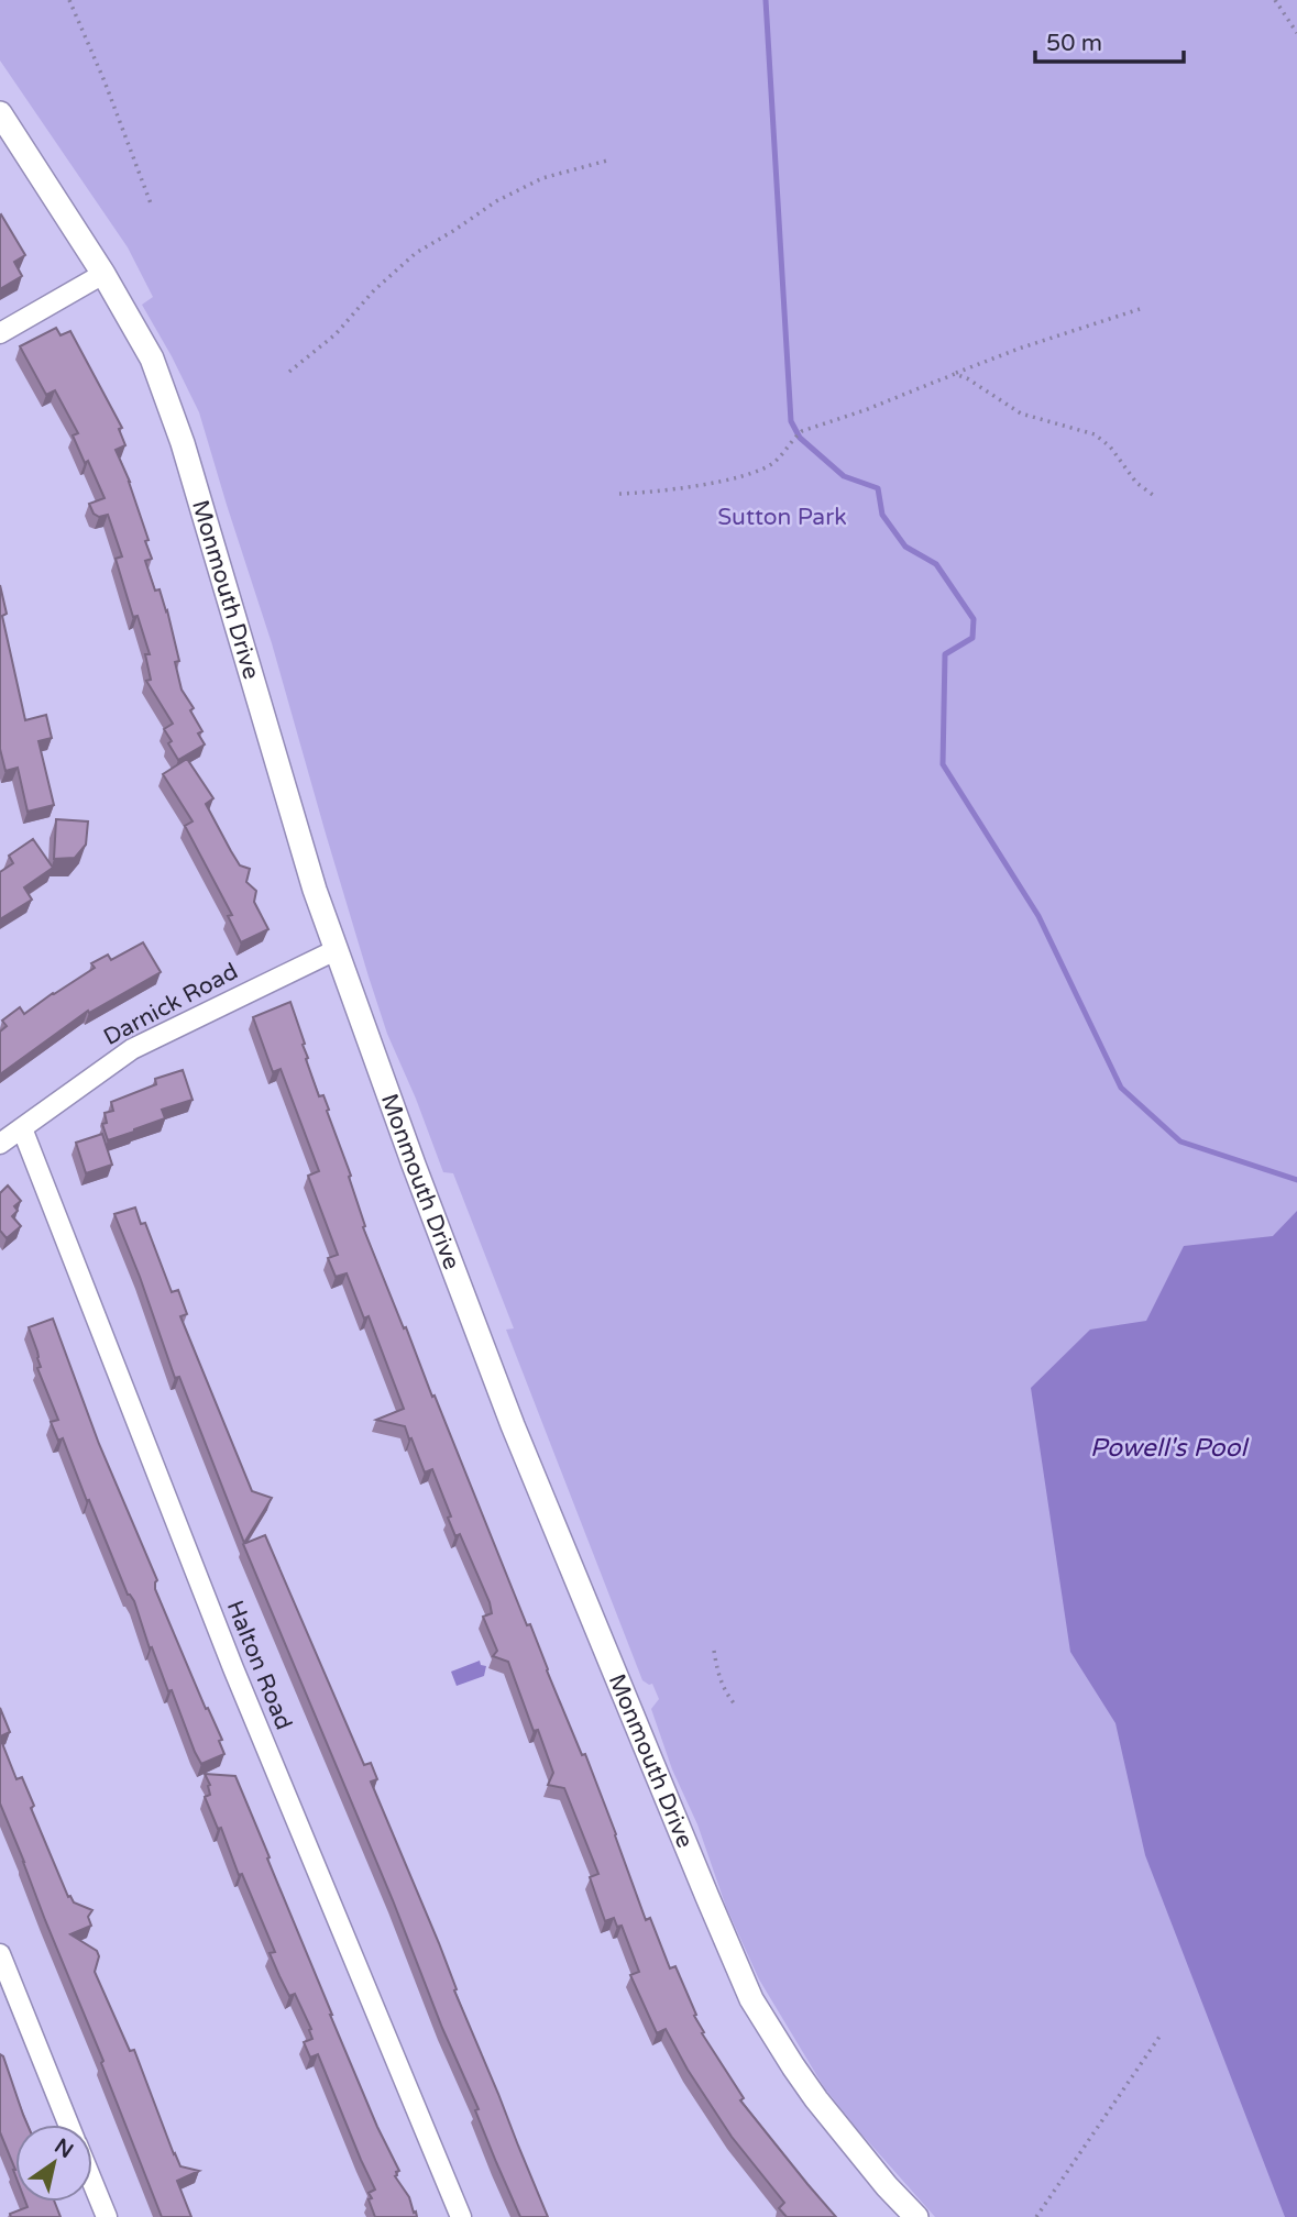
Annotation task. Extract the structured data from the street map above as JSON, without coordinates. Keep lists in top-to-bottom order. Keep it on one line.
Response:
{"streets":{"street":["Monmouth Drive","Darnick Road","Halton Road"]},"crossings":[["Monmouth Drive","Darnick Road"],["Darnick Road","Halton Road"]],"water":["Powell's Pool"],"parks":["Sutton Park"],"scale_bar":"50 m","north":"top right"}
